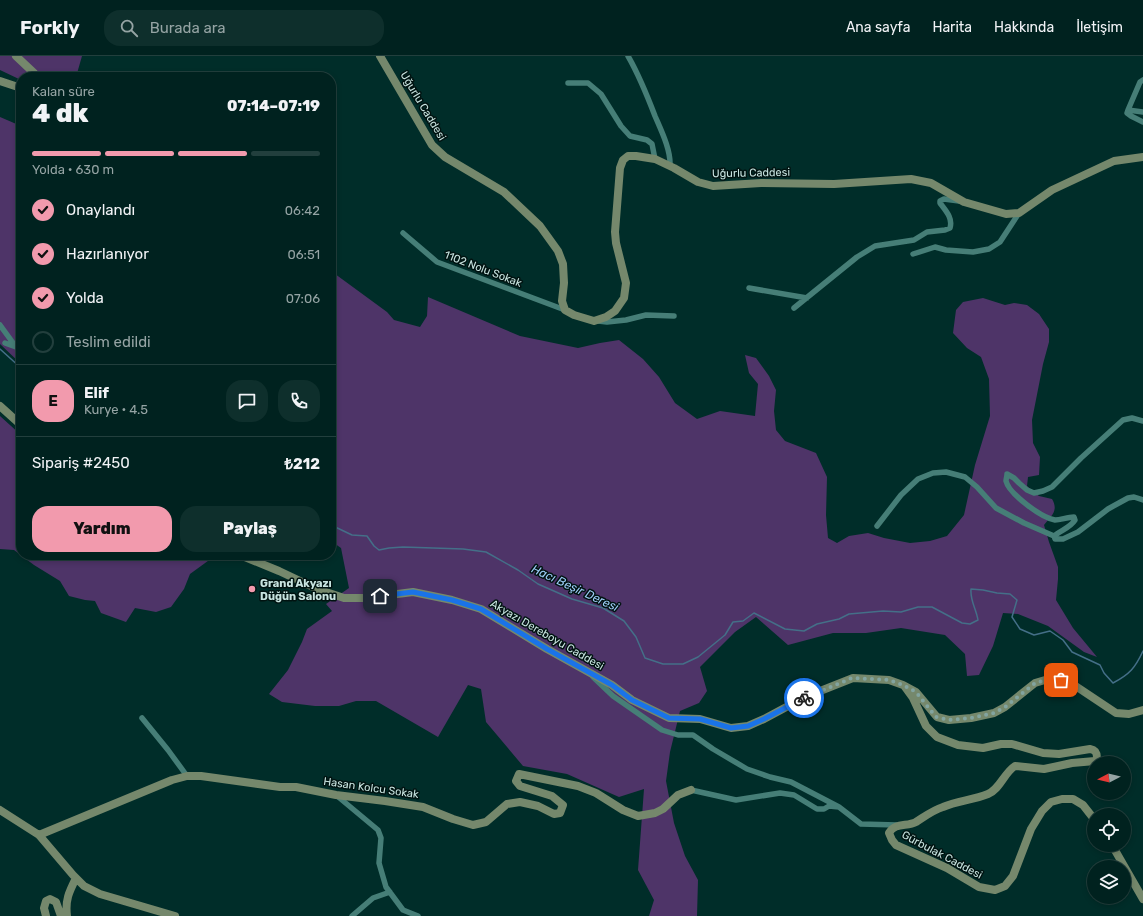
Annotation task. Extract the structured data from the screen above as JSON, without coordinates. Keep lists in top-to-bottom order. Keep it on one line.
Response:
{"streets":{"street":["Uğurlu Caddesi","1102 Nolu Sokak","Akyazı Dereboyu Caddesi","Hasan Kolcu Sokak","Gürbulak Caddesi"]},"crossings":[["Uğurlu Caddesi","1102 Nolu Sokak"],["Akyazı Dereboyu Caddesi","Gürbulak Caddesi"]],"water":["Hacı Beşir Deresi"],"places":["Grand Akyazı Düğün Salonu"],"north":"left","page":{"header":"Forkly","search":"Burada ara","nav":["Ana sayfa","Harita","Hakkında","İletişim"],"heading":["4 dk","Kalan süre","07:14–07:19"],"panel":["Elif","Kurye · 4.5","Sipariş #2450","₺212"],"bar":"Yolda · 630 m","list":[["Onaylandı","06:42"],["Hazırlanıyor","06:51"],["Yolda","07:06"],"Teslim edildi"],"round":"E","buttons":["Yardım","Paylaş"]}}
